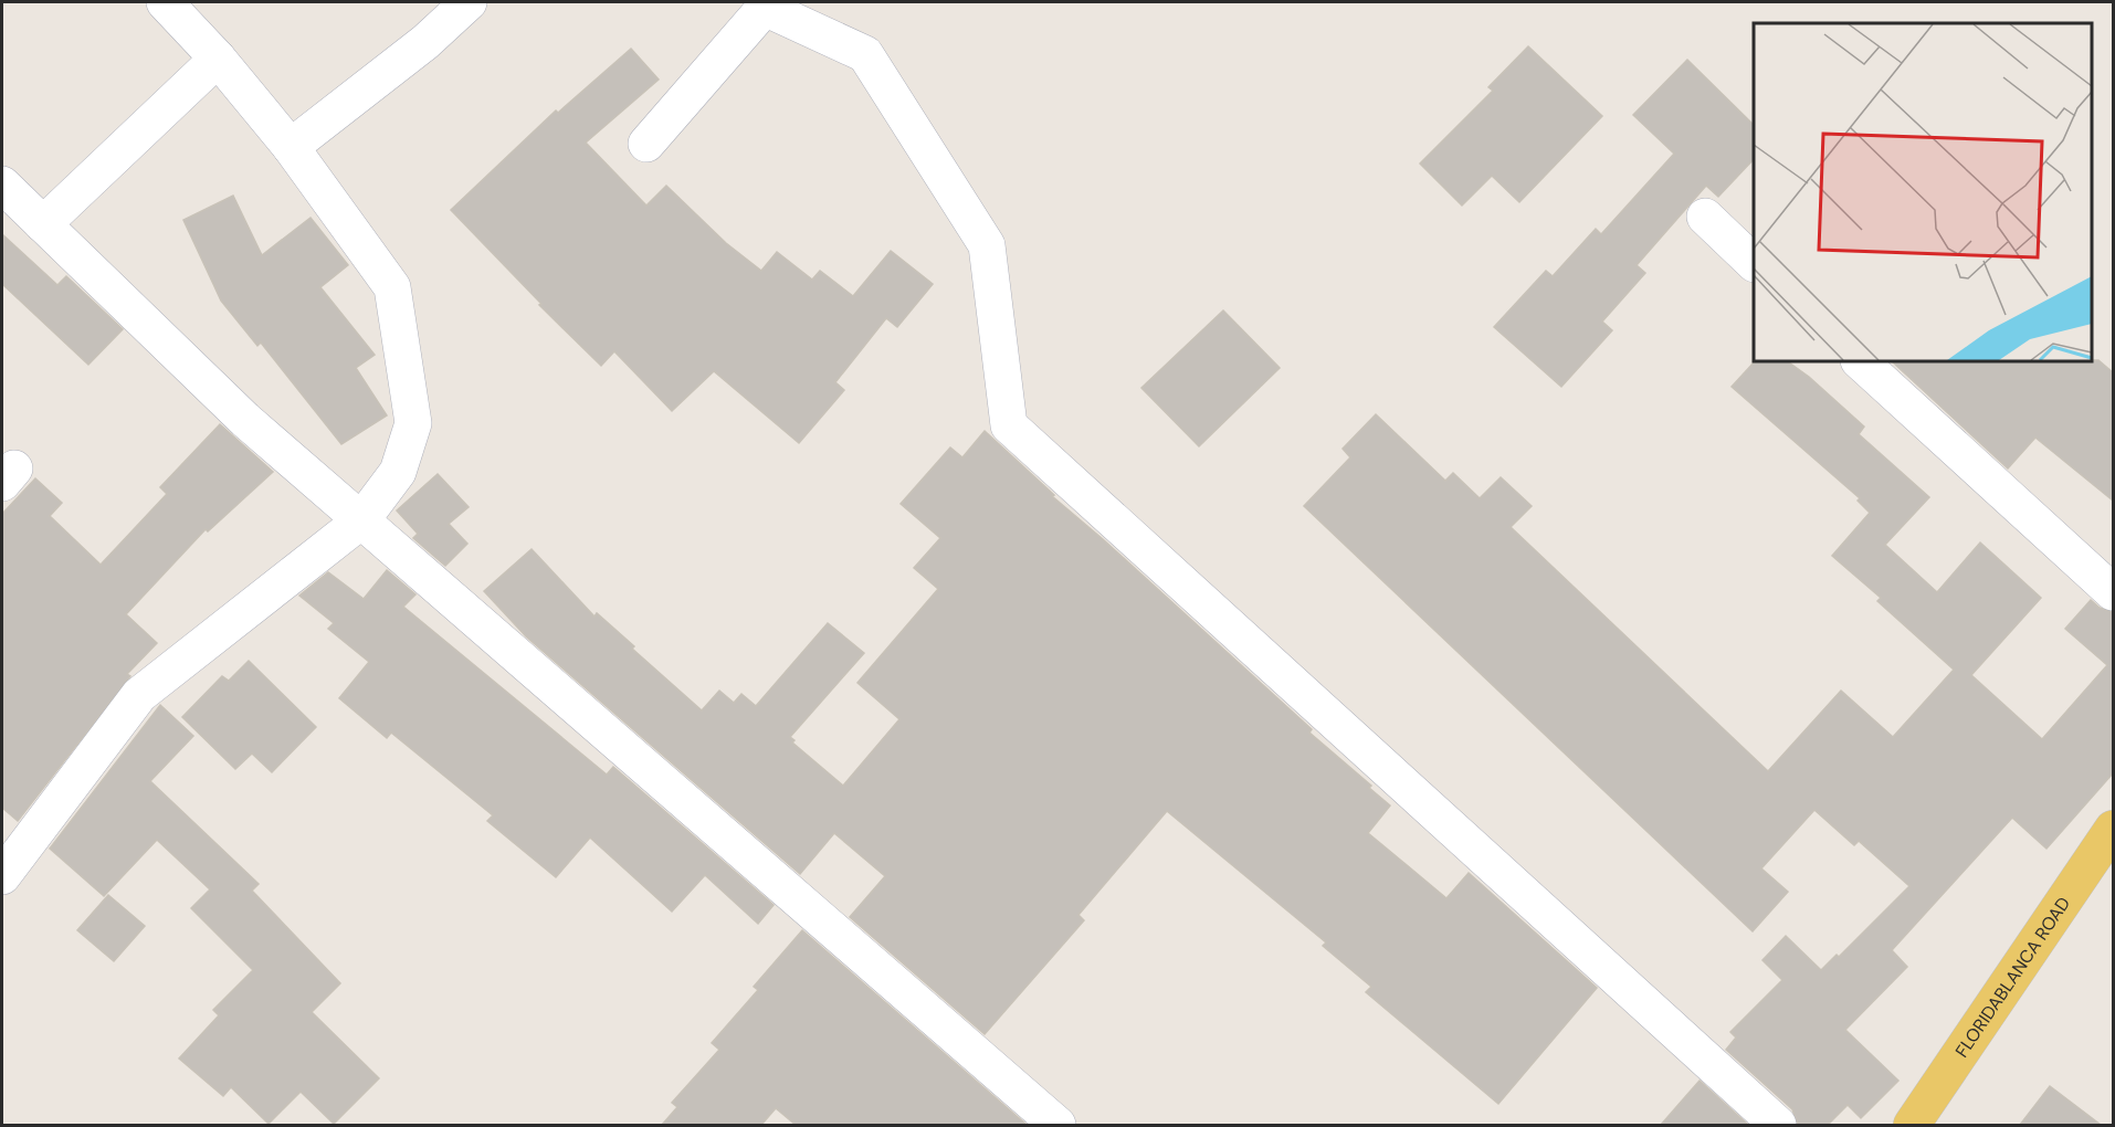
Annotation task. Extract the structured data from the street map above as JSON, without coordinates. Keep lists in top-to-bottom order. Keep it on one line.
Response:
{"streets":{"main road":["FLORIDABLANCA ROAD"]}}
